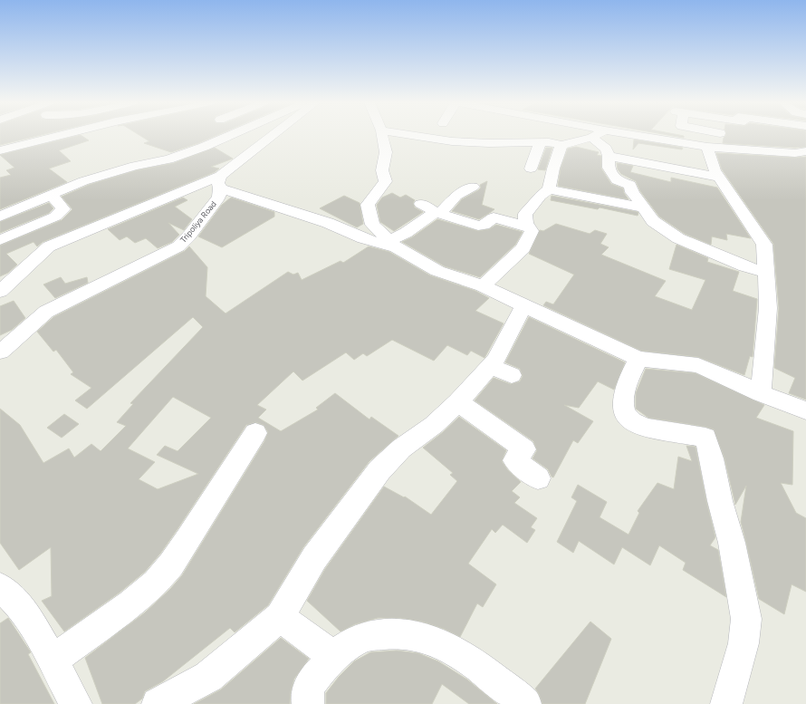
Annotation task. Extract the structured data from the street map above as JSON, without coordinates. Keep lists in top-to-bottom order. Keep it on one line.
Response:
{"streets":{"street":["Tripoliya Road"]}}
